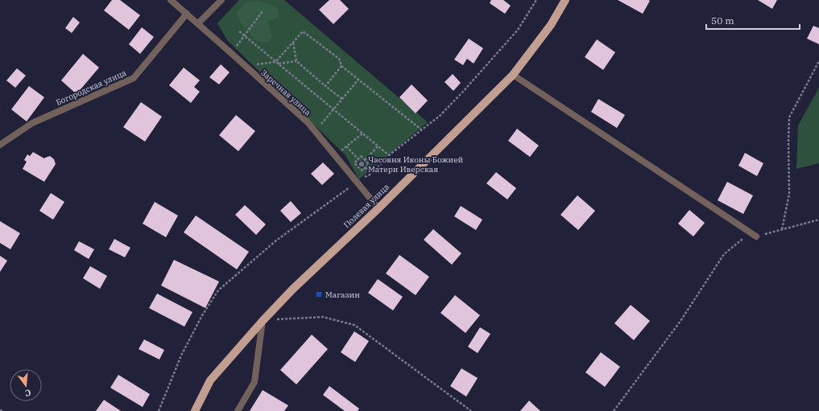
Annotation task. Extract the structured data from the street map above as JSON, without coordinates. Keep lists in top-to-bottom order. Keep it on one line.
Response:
{"streets":{"main road":["Полевая улица"],"street":["Богородская улица","Заречная улица"]},"crossings":[["Богородская улица","Заречная улица"],["Заречная улица","Полевая улица"]],"places":{"other":["Часовня Иконы Божией Матери Иверская"],"transit":["Магазин"]},"scale_bar":"50 m","north":"bottom"}
